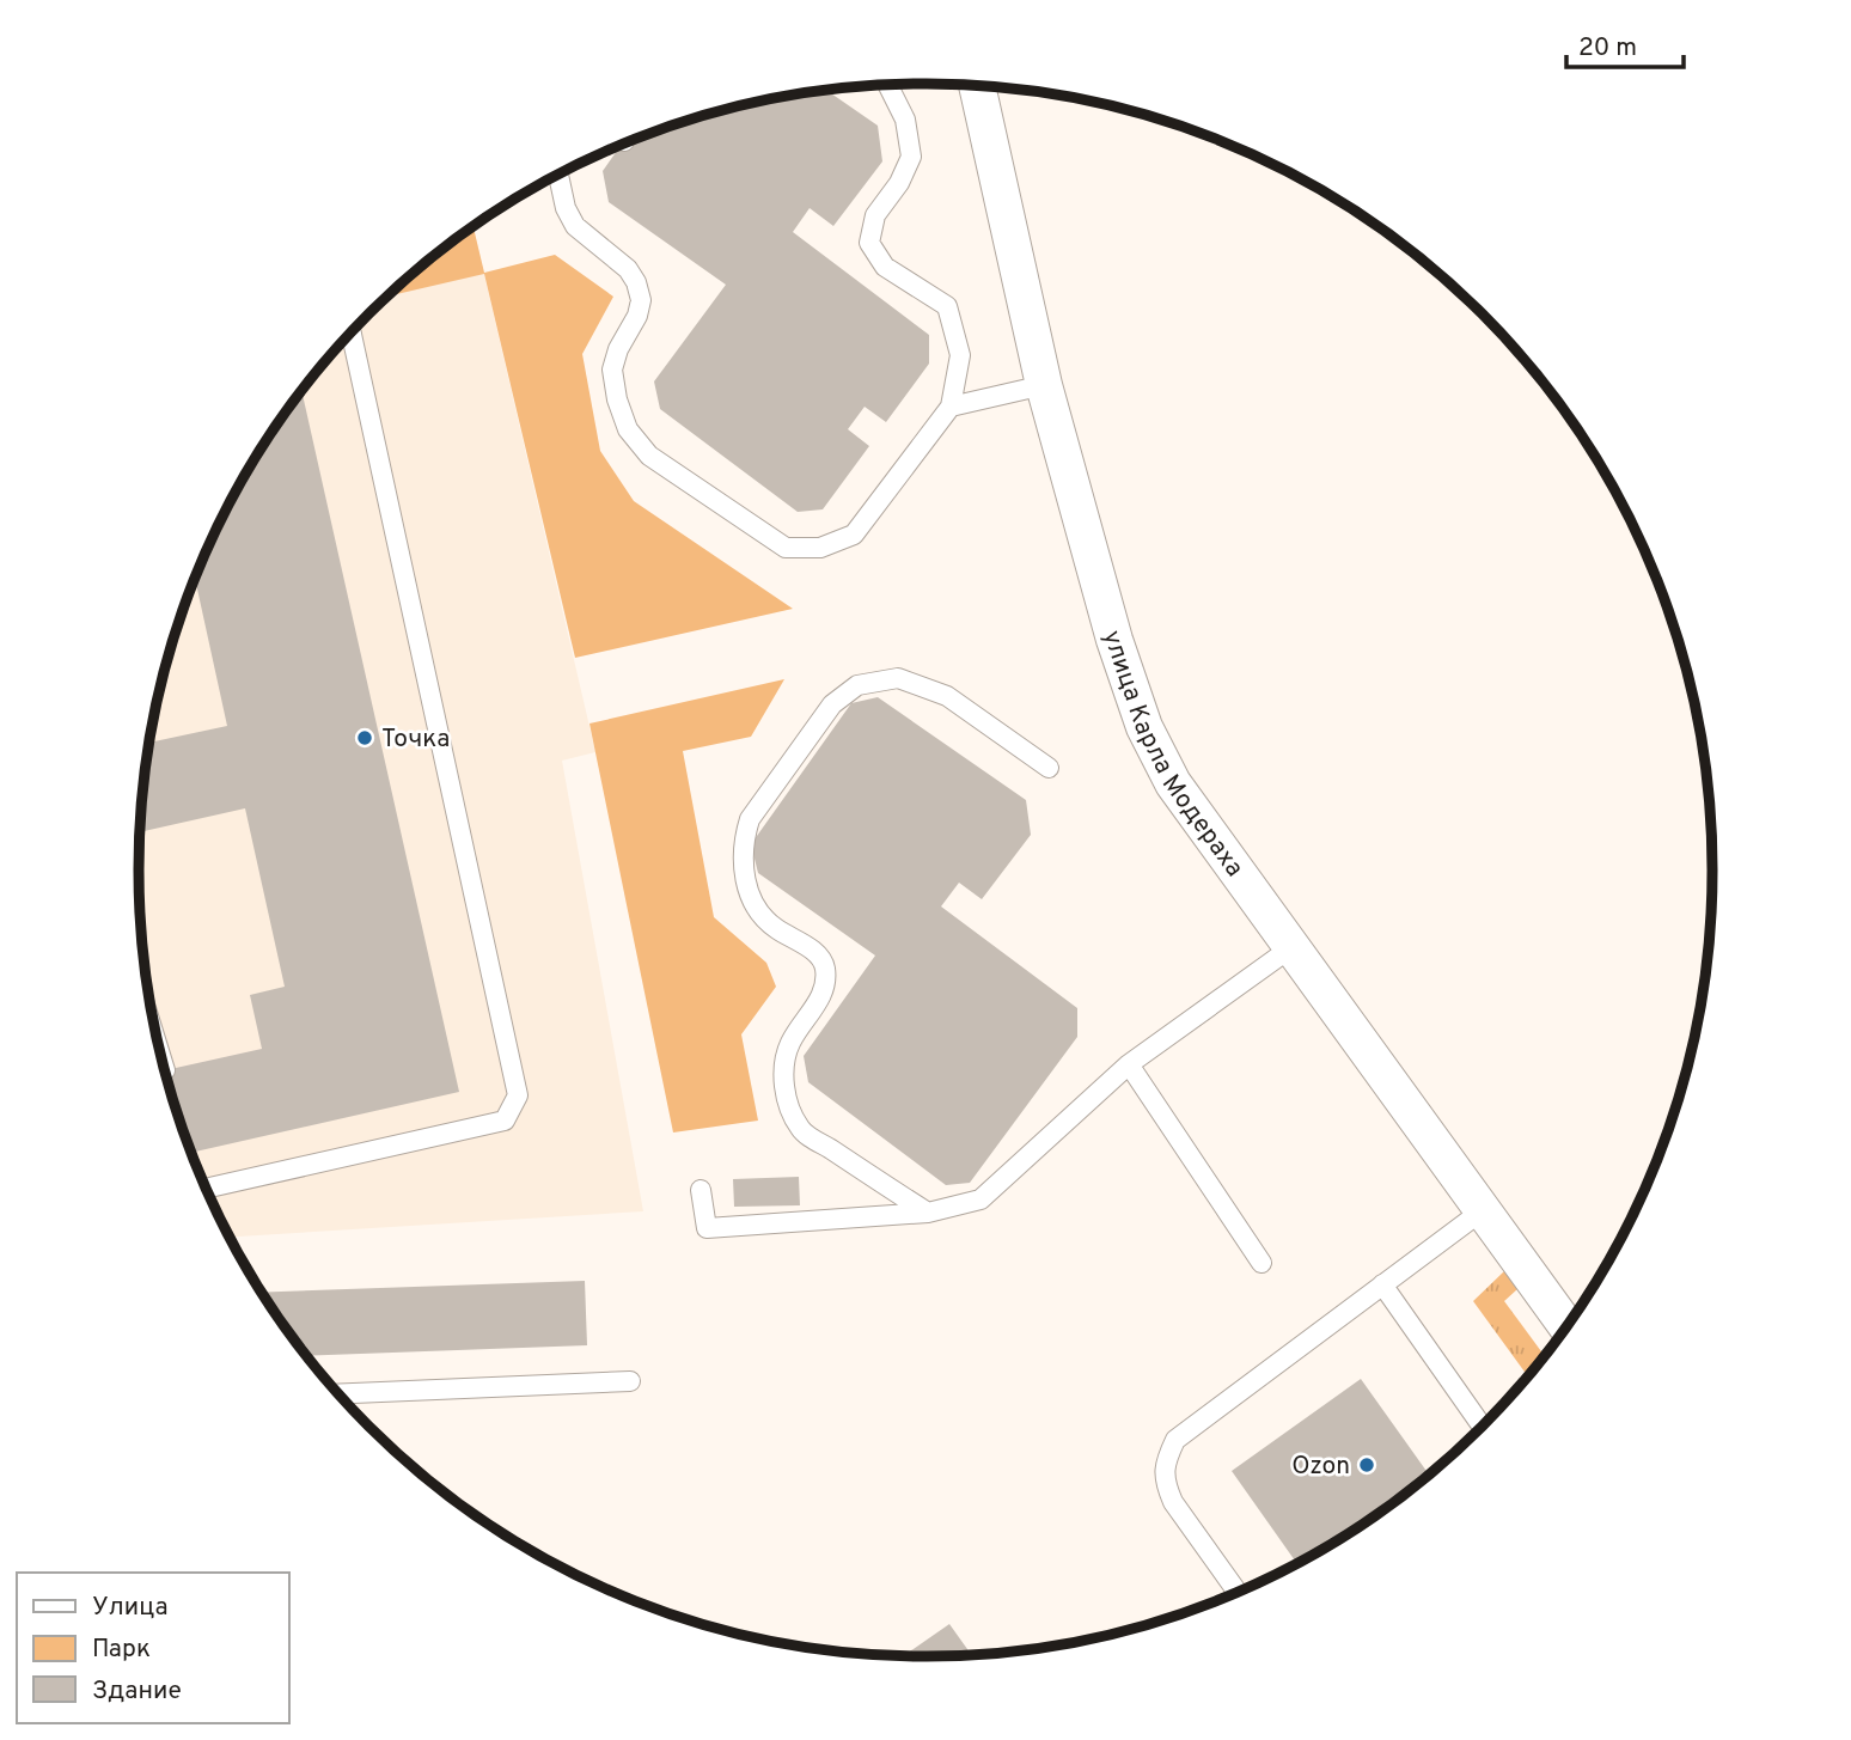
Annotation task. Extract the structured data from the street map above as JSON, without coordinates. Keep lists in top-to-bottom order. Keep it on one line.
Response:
{"streets":{"street":["улица Карла Модераха"]},"places":["Точка","Ozon"],"legend":["Улица","Парк","Здание"],"scale_bar":"20 m"}
